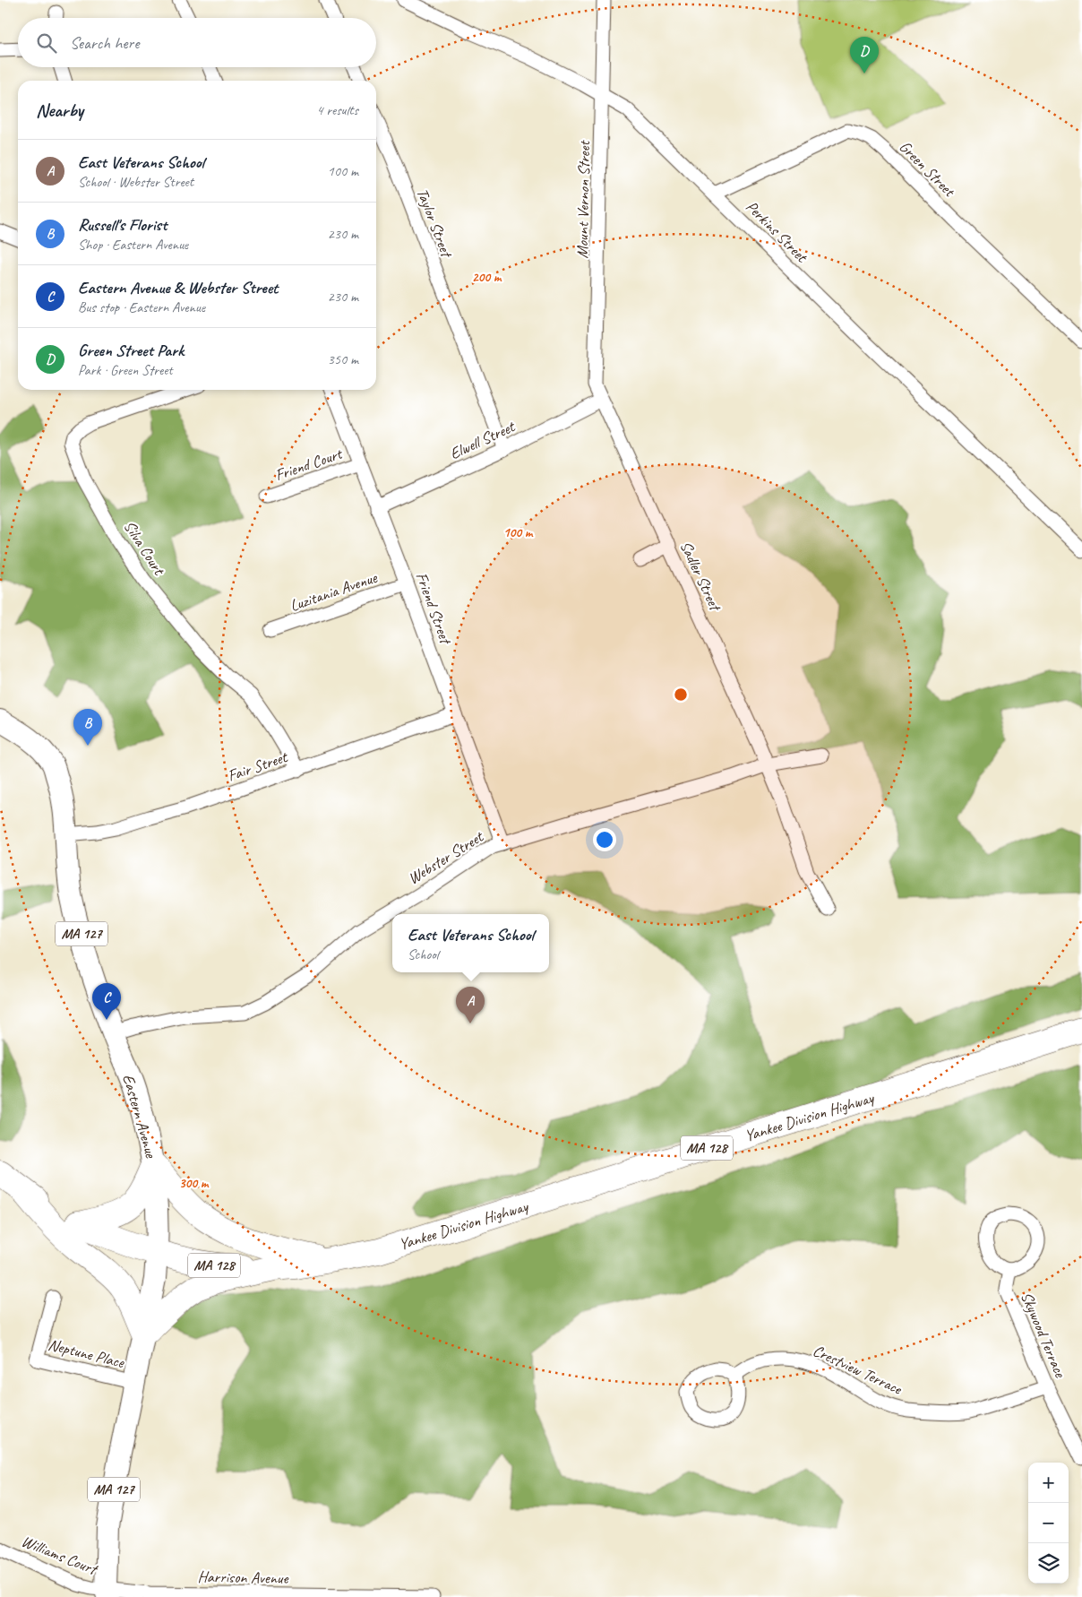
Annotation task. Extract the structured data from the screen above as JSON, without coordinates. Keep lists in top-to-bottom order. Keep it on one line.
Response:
{"streets":{"highway":["Yankee Division Highway","MA 128"],"main road":["MA 127","Eastern Avenue"],"street":["Green Street","Mount Vernon Street","Taylor Street","Perkins Street","Elwell Street","Friend Court","Silva Court","Sadler Street","Luzitania Avenue","Friend Street","Fair Street","Webster Street","Skywood Terrace","Neptune Place","Crestview Terrace","Williams Court","Harrison Avenue"]},"crossings":[["Green Street","Perkins Street"],["Mount Vernon Street","Perkins Street"],["Mount Vernon Street","Elwell Street"],["Mount Vernon Street","Sadler Street"],["Taylor Street","Elwell Street"],["Elwell Street","Sadler Street"],["Elwell Street","Friend Street"],["Friend Court","Friend Street"],["Silva Court","Fair Street"],["Sadler Street","Webster Street"],["Luzitania Avenue","Friend Street"],["Friend Street","Fair Street"],["Friend Street","Webster Street"],["Fair Street","Eastern Avenue"],["Webster Street","Eastern Avenue"],["Eastern Avenue","MA 128"],["Eastern Avenue","Neptune Place"],["Eastern Avenue","Williams Court"],["Eastern Avenue","Harrison Avenue"],["Yankee Division Highway","MA 128"],["Skywood Terrace","Crestview Terrace"],["Williams Court","Harrison Avenue"]],"page":{"search":"Search here","pins":["D","B","C","A"],"heading":["Nearby","4 results"],"list":[{"mark":"A","name":"East Veterans School","note":"School · Webster Street","value":"100 m"},{"mark":"B","name":"Russell's Florist","note":"Shop · Eastern Avenue","value":"230 m"},{"mark":"C","name":"Eastern Avenue & Webster Street","note":"Bus stop · Eastern Avenue","value":"230 m"},{"mark":"D","name":"Green Street Park","note":"Park · Green Street","value":"350 m"}],"popup":["East Veterans School","School"],"map_buttons":["+","−"]},"rings":["200 m","100 m","300 m"]}
